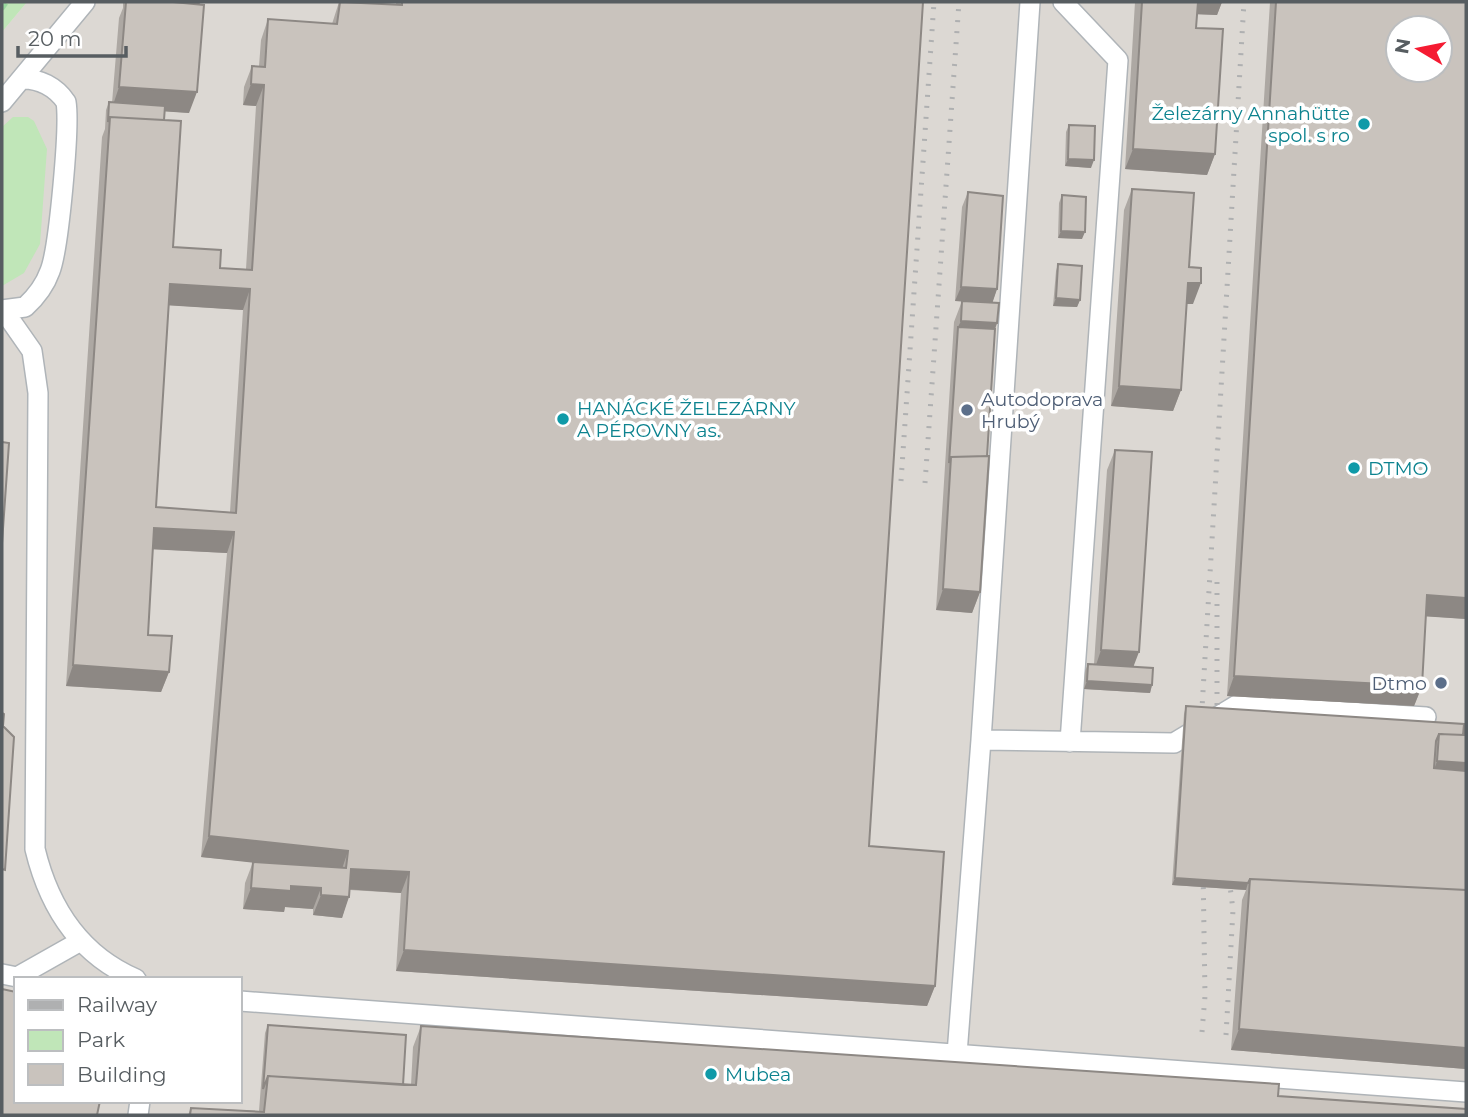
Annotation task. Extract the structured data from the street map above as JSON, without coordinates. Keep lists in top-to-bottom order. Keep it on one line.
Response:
{"places":["Železárny Annahütte spol. s ro","Autodoprava Hrubý","HANÁCKÉ ŽELEZÁRNY A PÉROVNY as.","DTMO","Dtmo","Mubea"],"legend":["Railway","Park","Building"],"scale_bar":"20 m","north":"left"}
